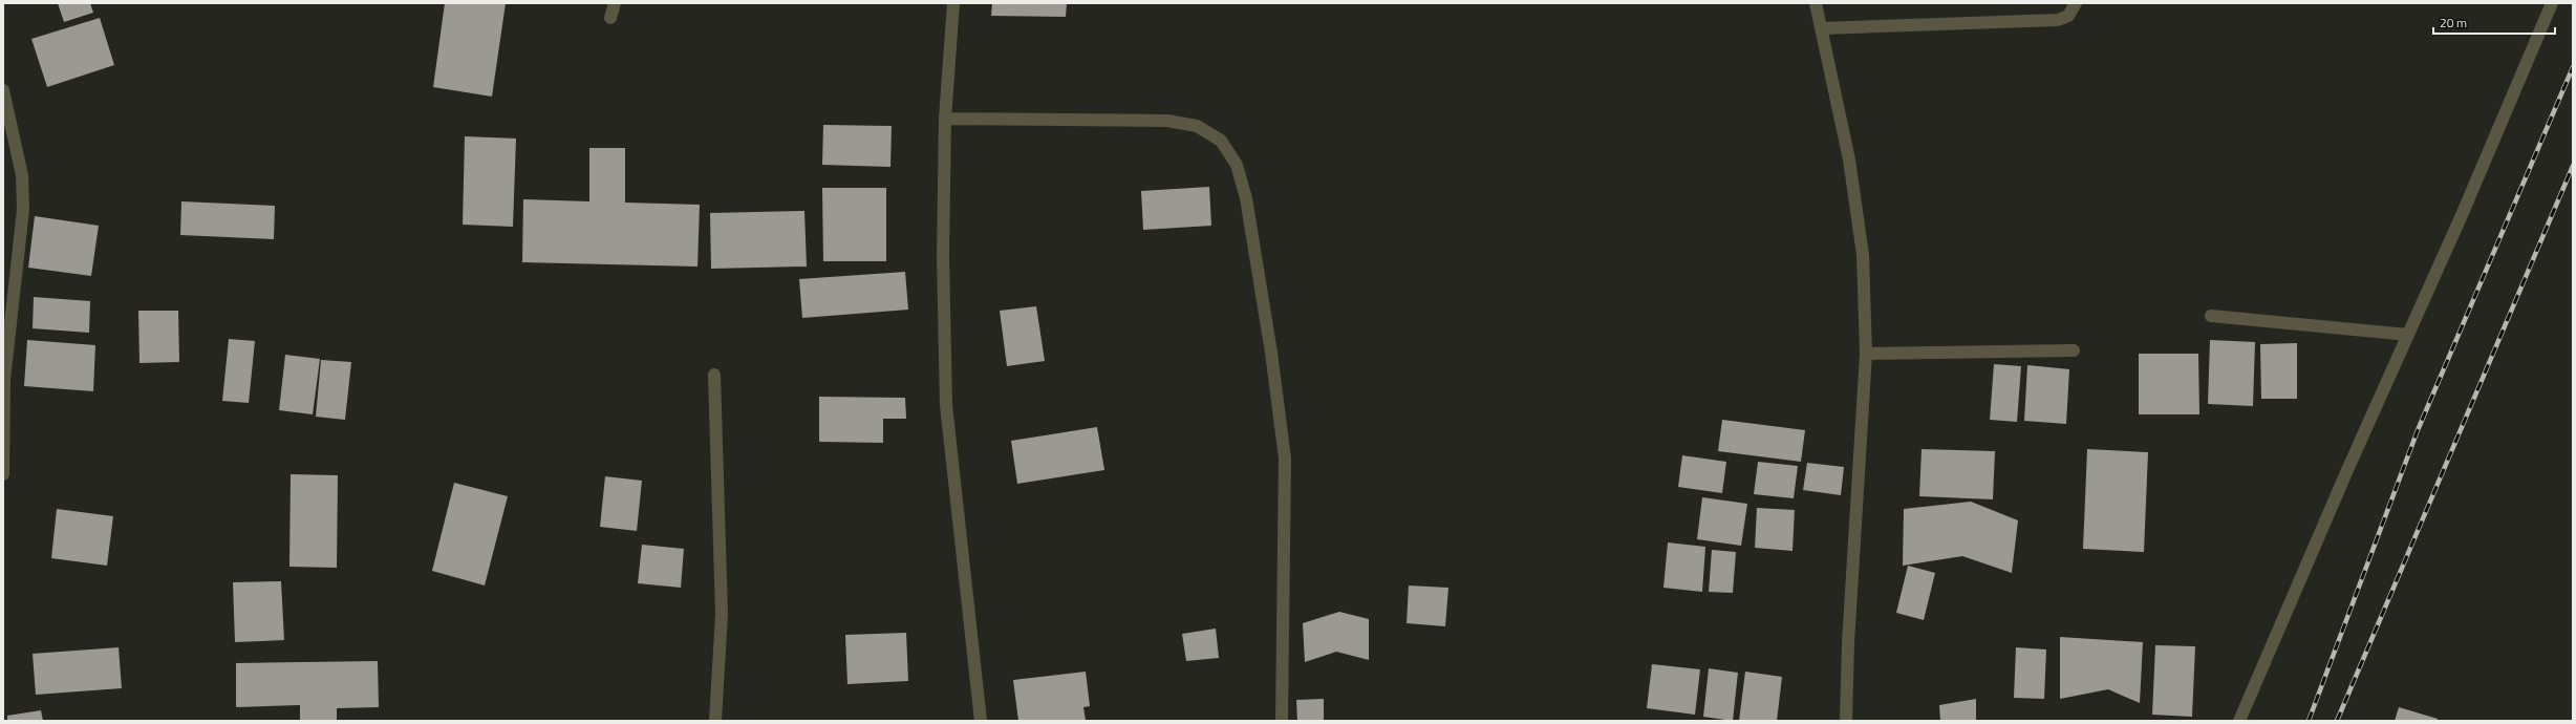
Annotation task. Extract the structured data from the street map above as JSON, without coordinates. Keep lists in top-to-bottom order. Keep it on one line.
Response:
{"scale_bar":"20 m"}
